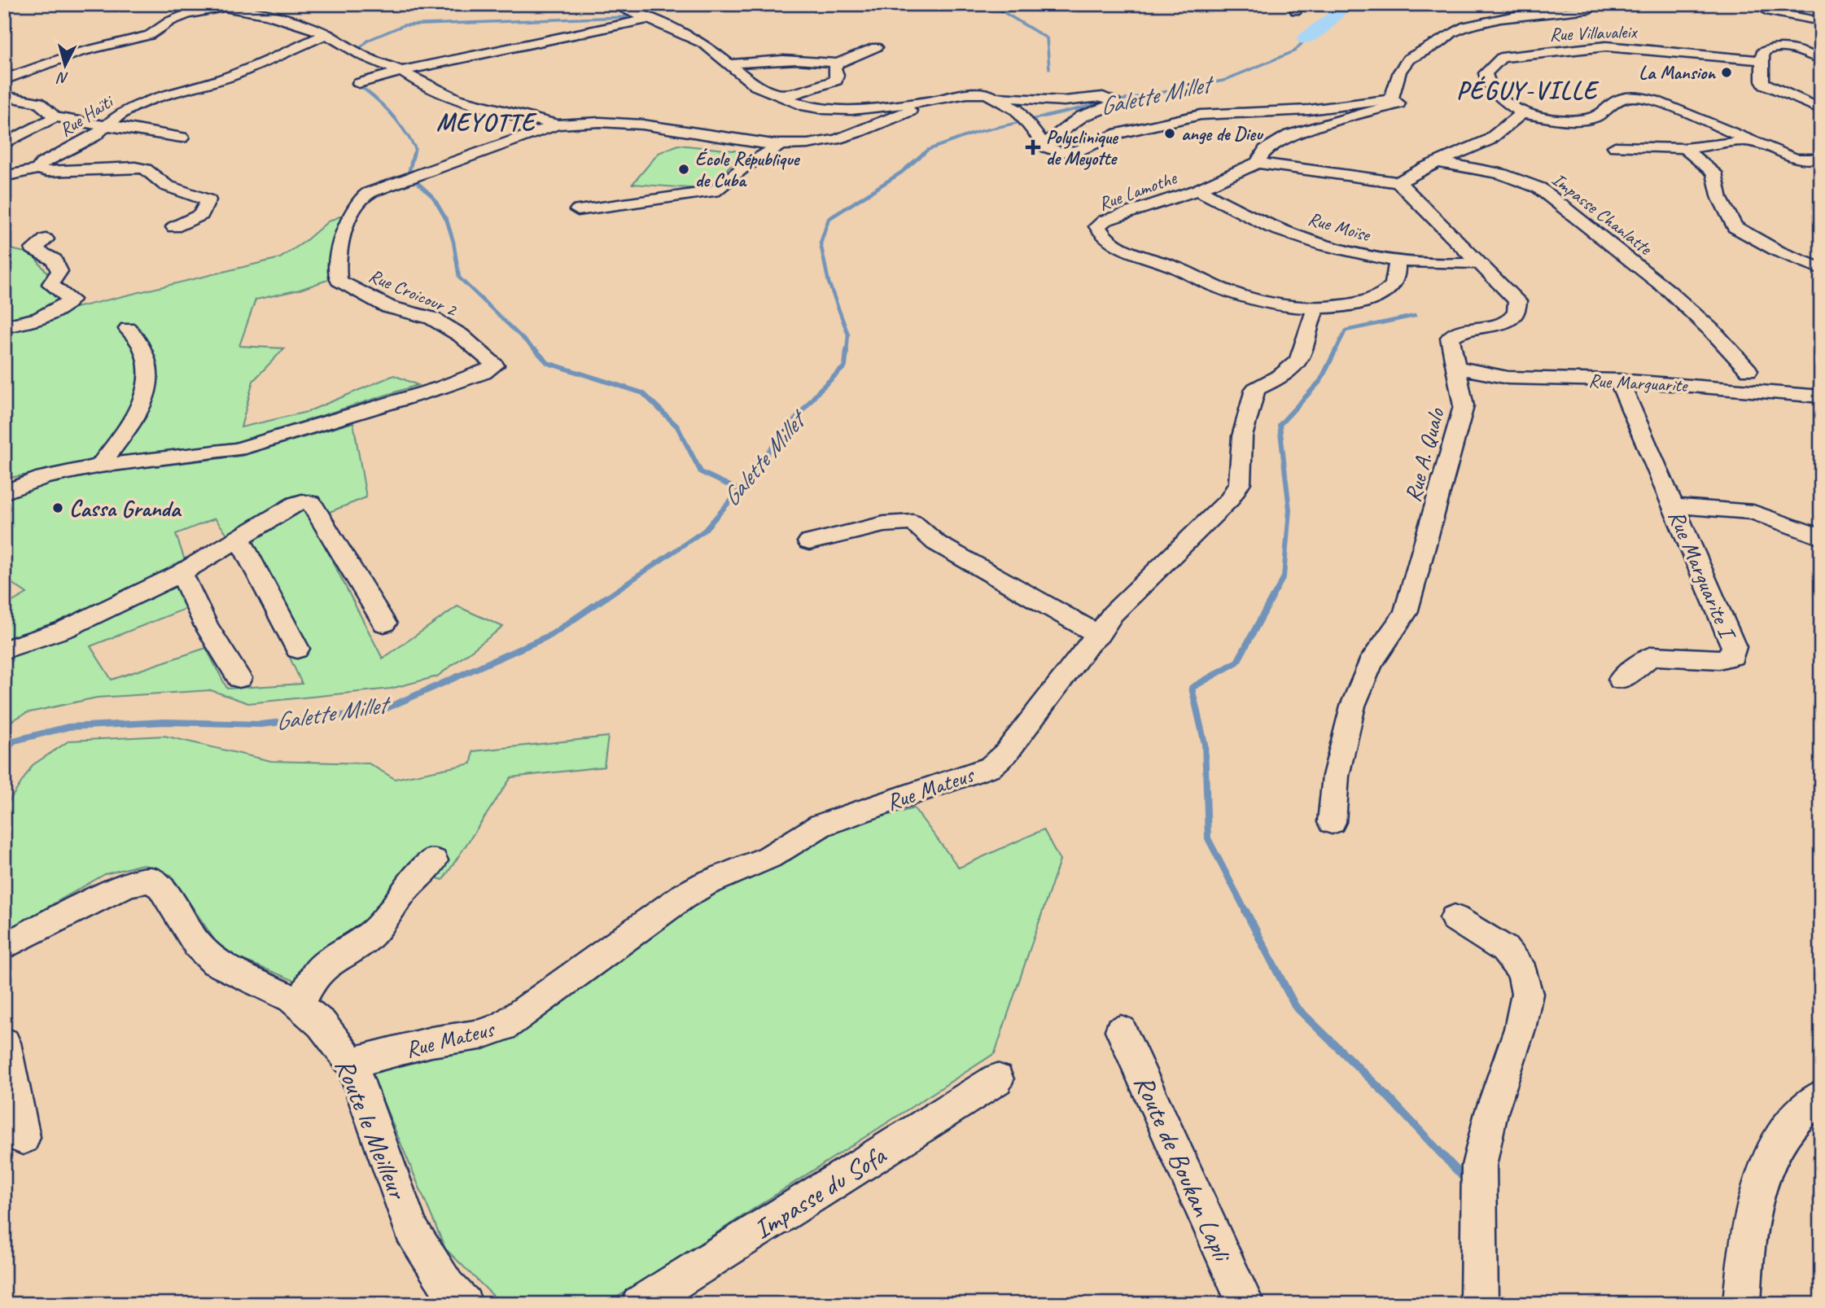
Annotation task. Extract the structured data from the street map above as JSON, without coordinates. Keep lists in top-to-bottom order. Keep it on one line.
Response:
{"streets":{"street":["Rue Villavaleix","Rue Haïti","Rue Lamothe","Impasse Chanlatte","Rue Moïse","Rue Croicour 2","Rue Marguarite","Rue A. Qualo","Rue Marguarite I","Rue Mateus","Route le Meilleur","Route de Boukan Lapli","Impasse du Sofa"]},"crossings":[["Rue Lamothe","Rue Moïse"],["Rue Lamothe","Rue Mateus"],["Rue Moïse","Rue A. Qualo"],["Rue Marguarite","Rue A. Qualo"],["Rue Marguarite","Rue Marguarite I"],["Rue Mateus","Route le Meilleur"]],"districts":["PÉGUY-VILLE","MEYOTTE"],"water":["Galette Millet"],"places":{"other":["La Mansion","ange de Dieu","École République de Cuba","Cassa Granda"],"health":["Polyclinique de Meyotte"]},"north":"bottom"}
